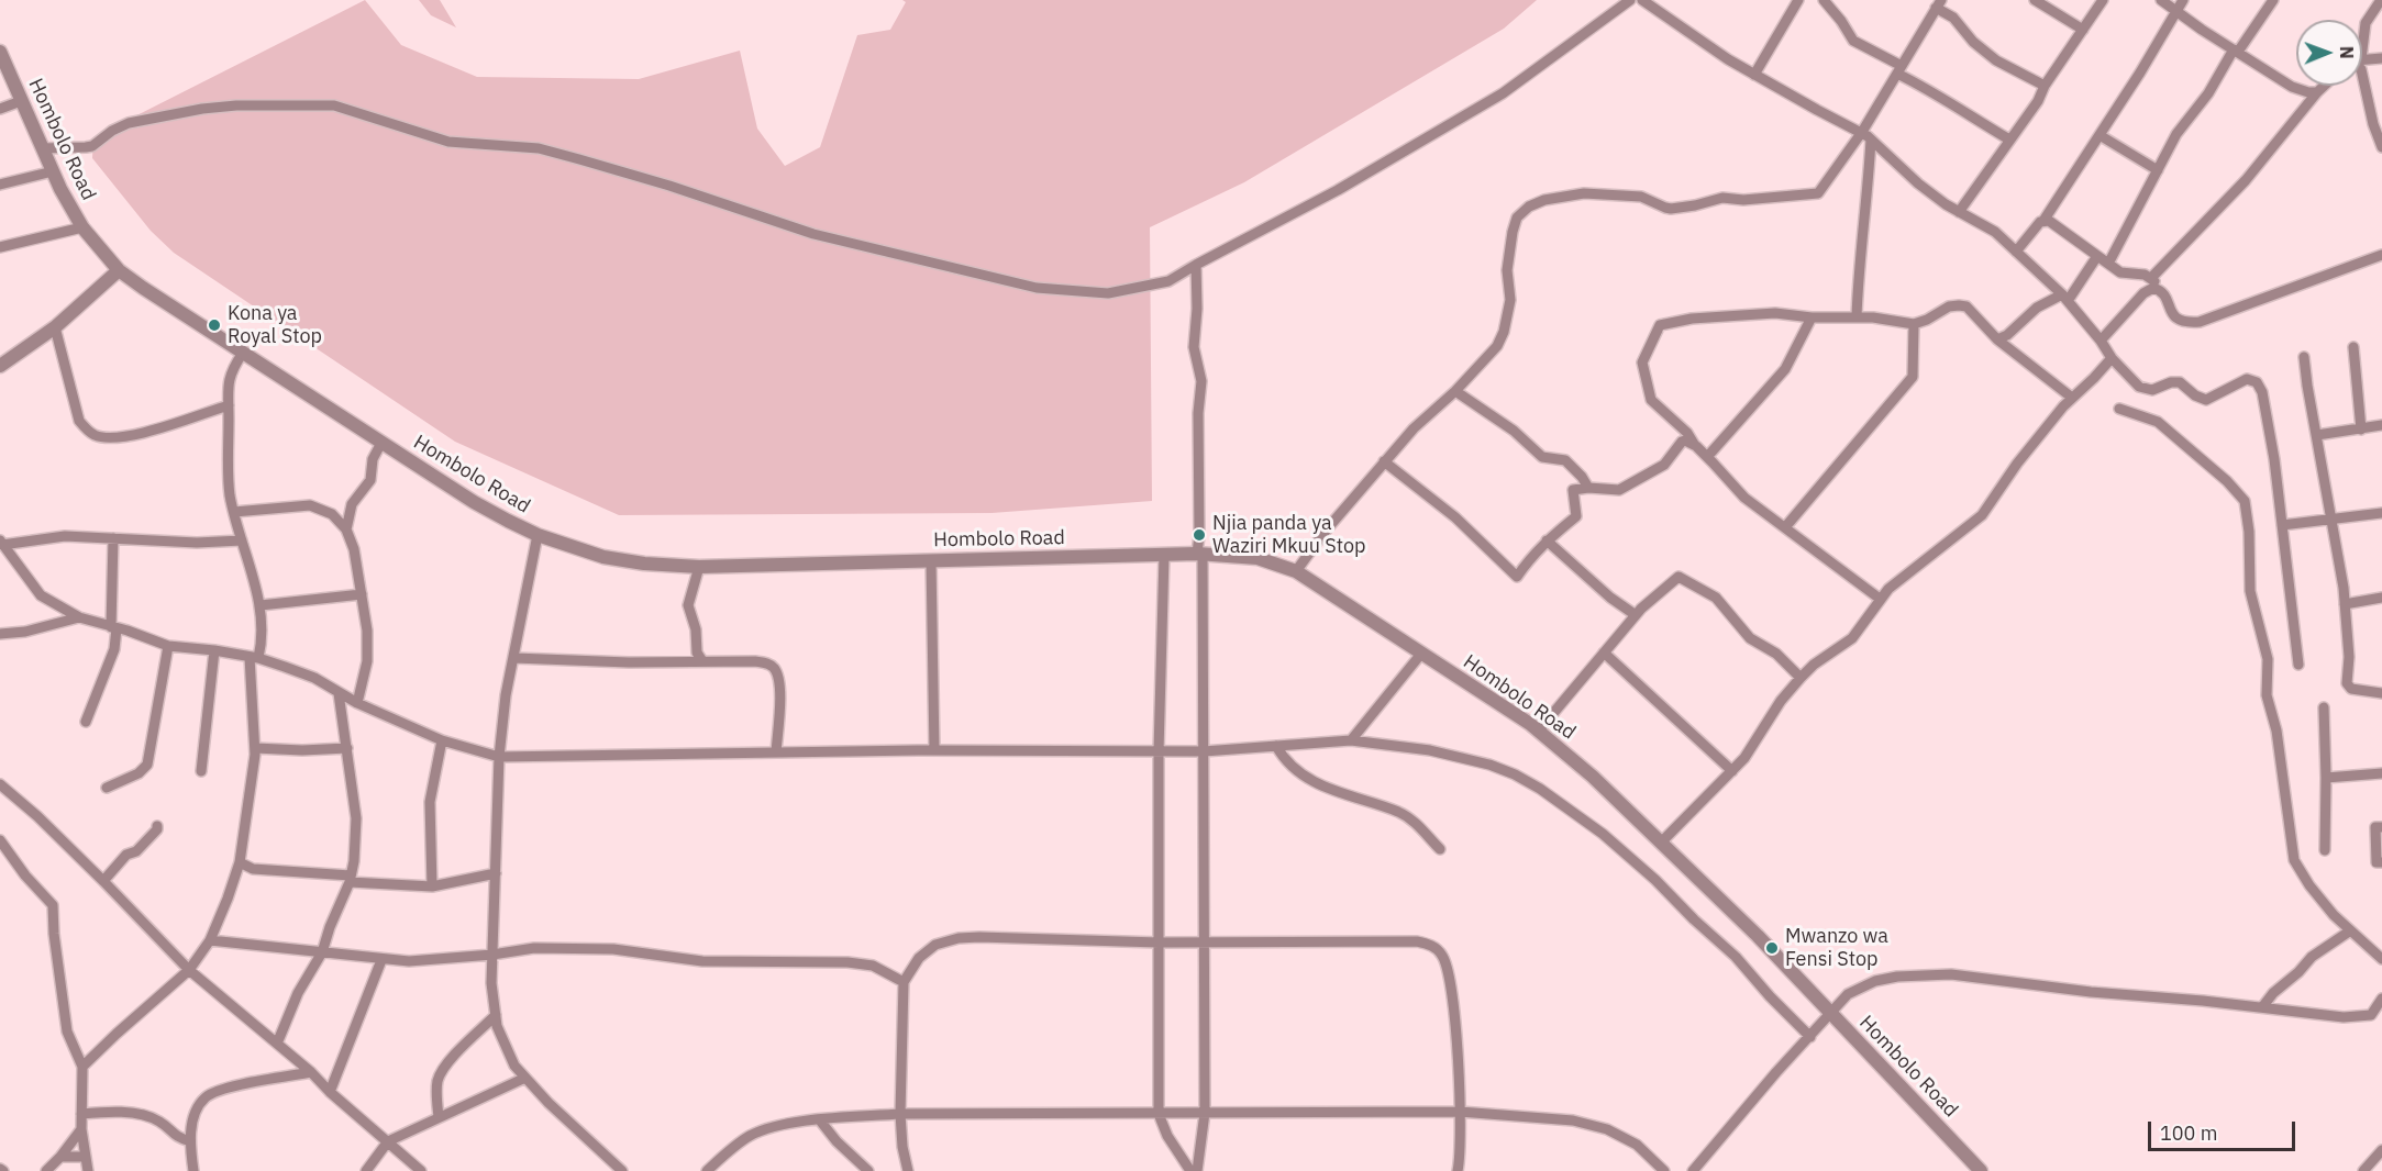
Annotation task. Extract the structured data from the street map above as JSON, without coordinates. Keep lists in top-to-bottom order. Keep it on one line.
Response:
{"streets":{"street":["Hombolo Road"]},"places":["Kona ya Royal Stop","Njia panda ya Waziri Mkuu Stop","Mwanzo wa Fensi Stop"],"scale_bar":"100 m","north":"right"}
